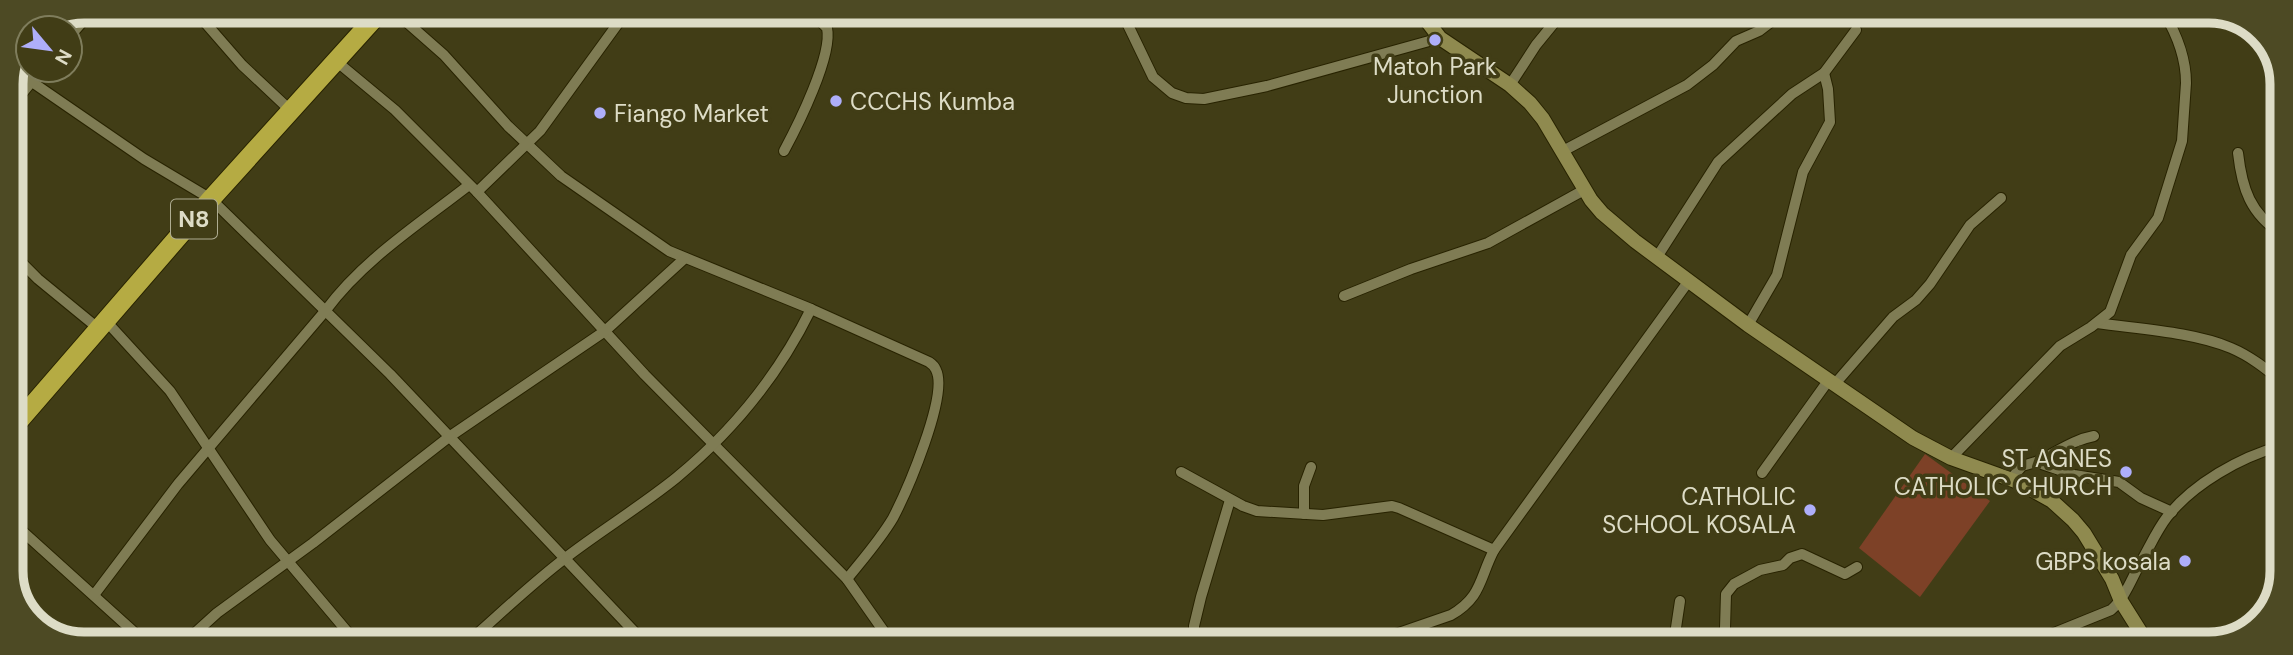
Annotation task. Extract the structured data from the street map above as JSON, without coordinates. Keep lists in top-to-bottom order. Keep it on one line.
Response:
{"streets":{"highway":["N8"]},"places":["Matoh Park Junction","CCCHS Kumba","Fiango Market","ST AGNES CATHOLIC CHURCH","CATHOLIC SCHOOL KOSALA","GBPS kosala"],"north":"bottom right"}
